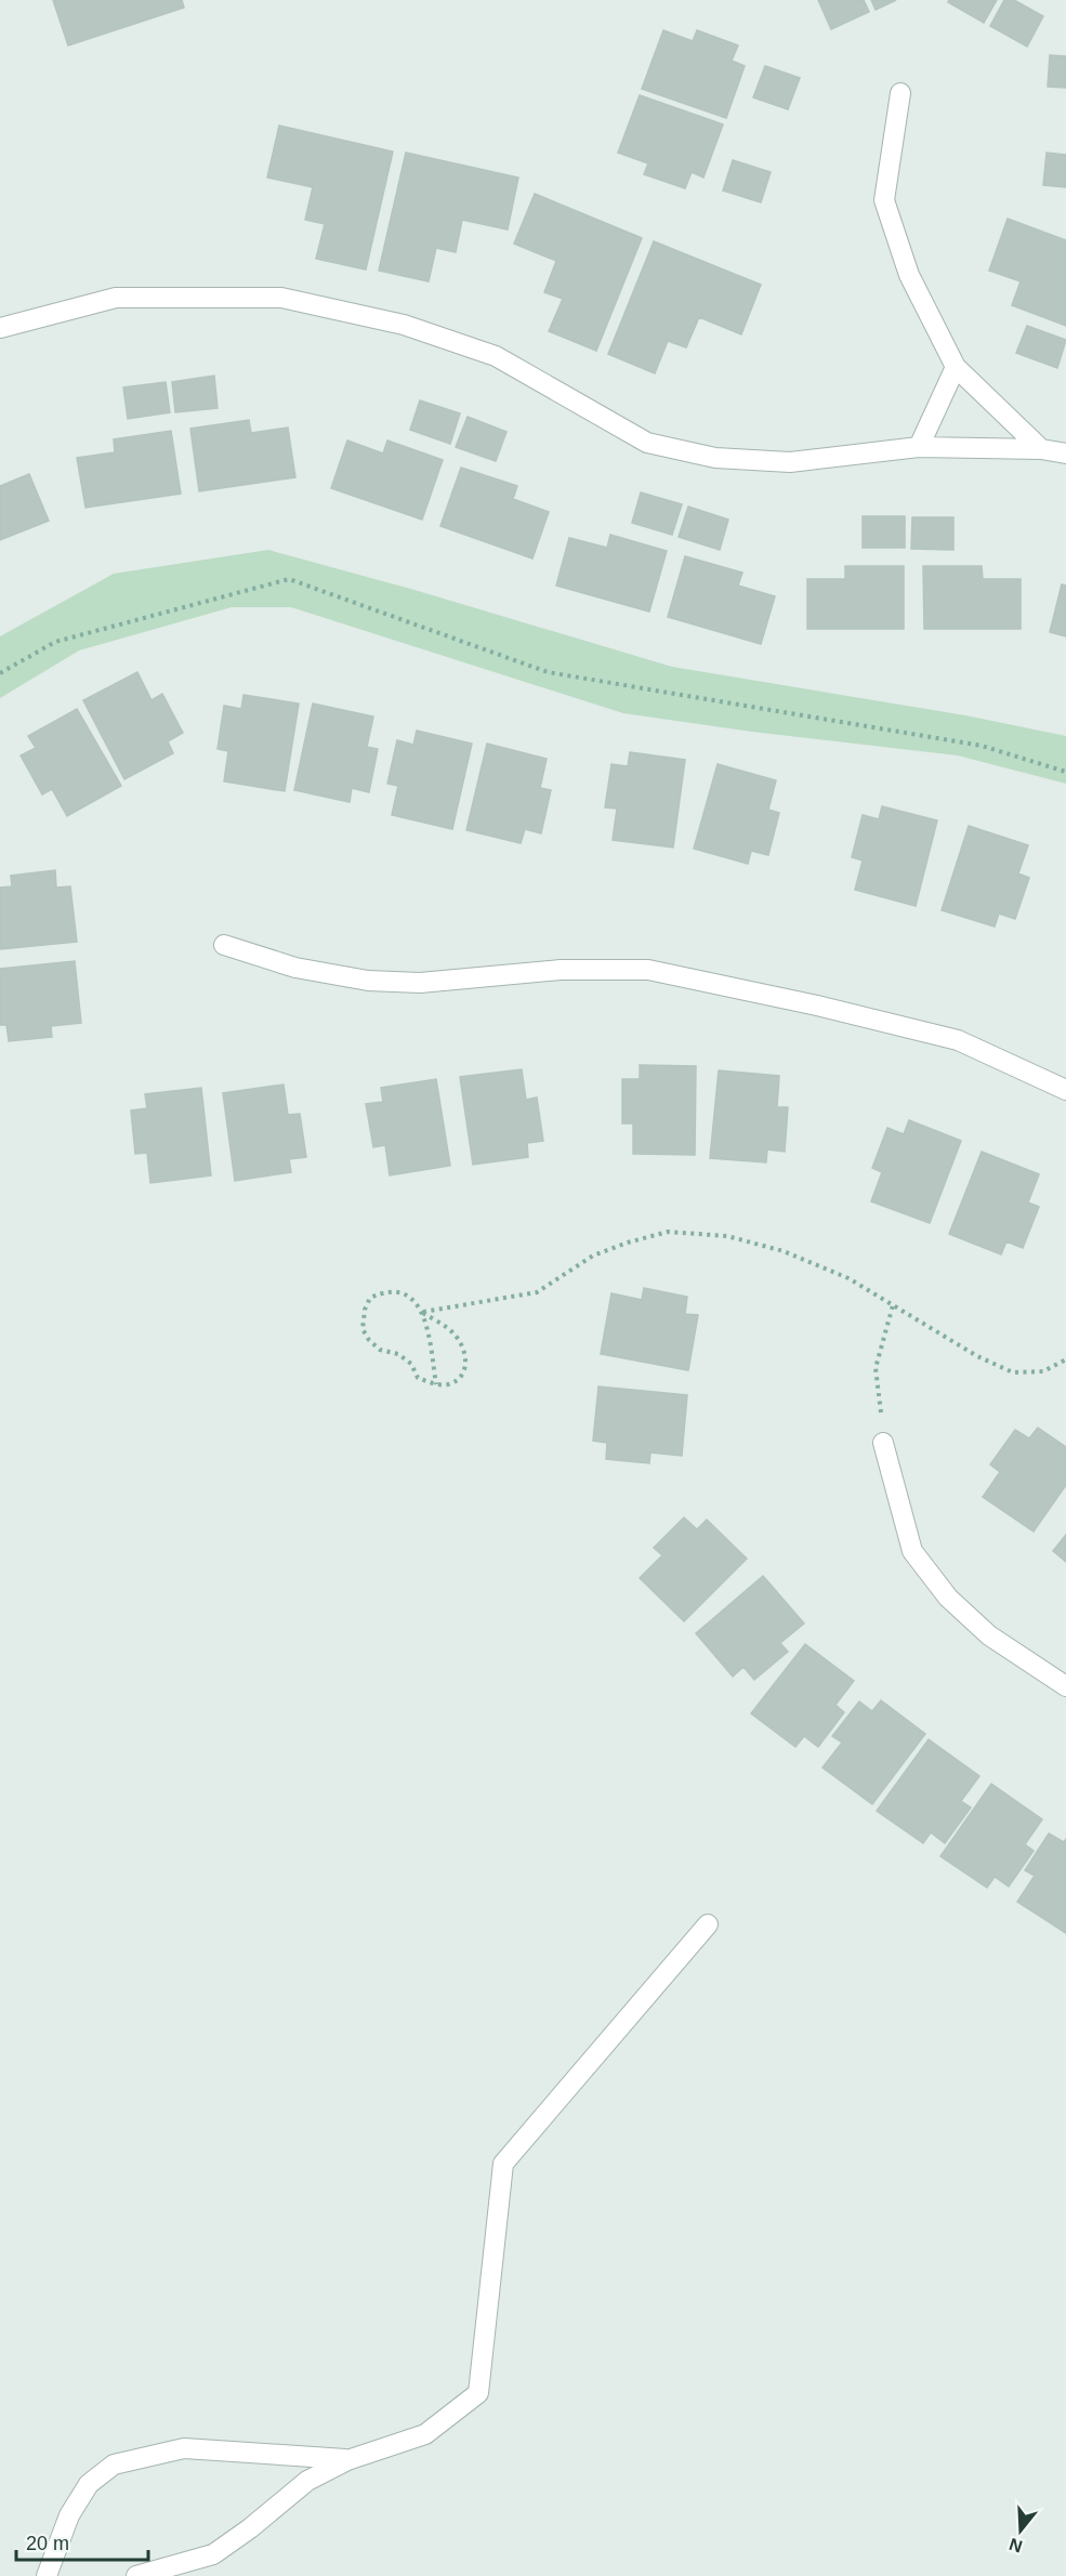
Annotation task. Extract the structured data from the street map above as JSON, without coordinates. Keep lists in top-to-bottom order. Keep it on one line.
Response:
{"scale_bar":"20 m","north":"bottom"}
